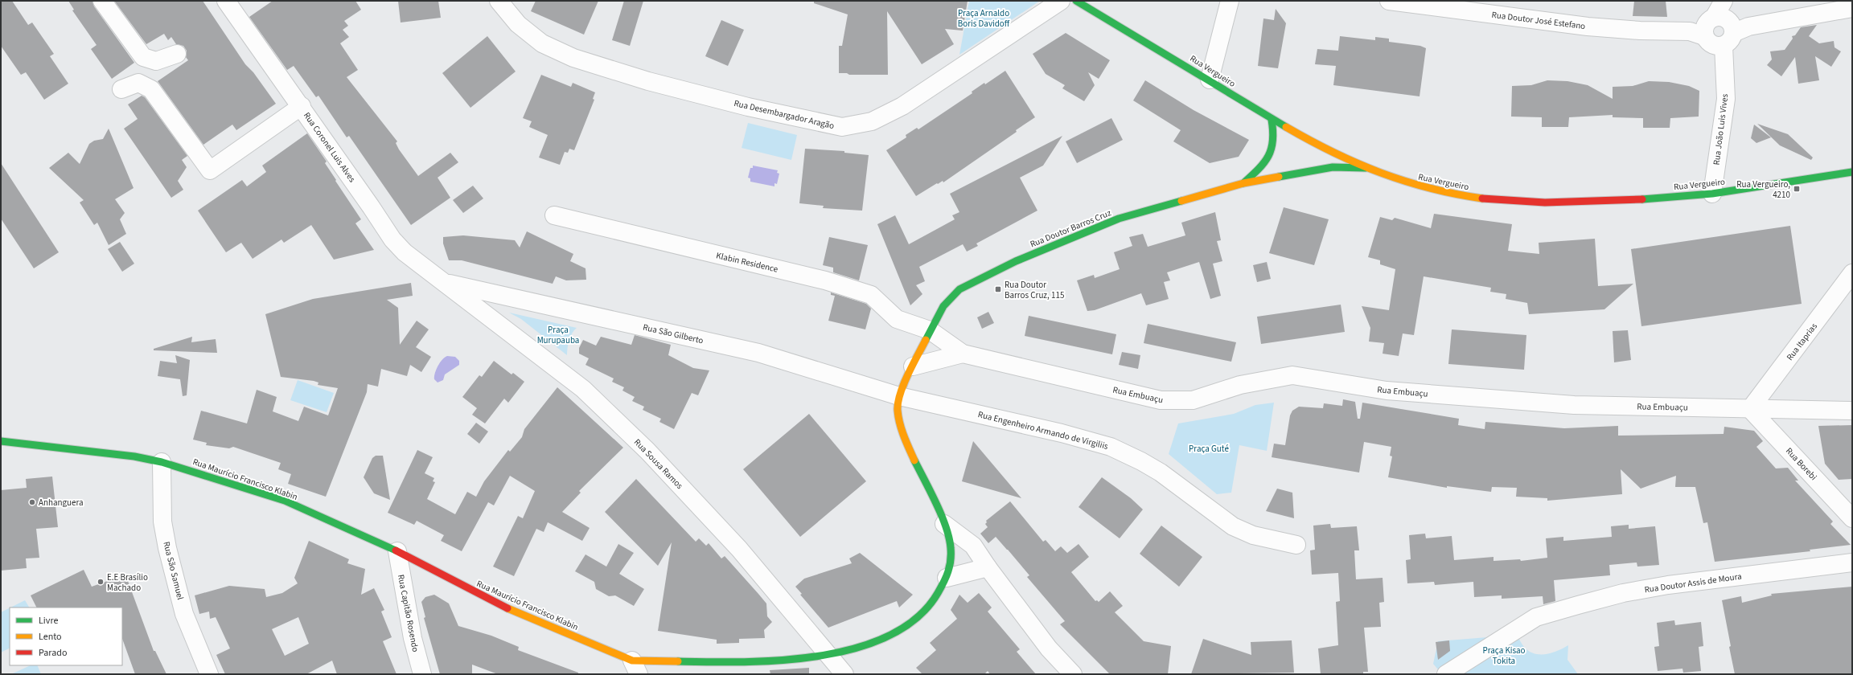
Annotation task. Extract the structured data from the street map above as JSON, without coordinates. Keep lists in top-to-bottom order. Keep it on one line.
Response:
{"streets":{"street":["Rua Doutor José Estefano","Rua Vergueiro","Rua Desembargador Aragão","Rua João Luis Vives","Rua Coronel Luis Alves","Rua Doutor Barros Cruz","Klabin Residence","Rua São Gilberto","Rua Itaprias","Rua Embuaçu","Rua Engenheiro Armando de Virgiliis","Rua Sousa Ramos","Rua Borebi","Rua Maurício Francisco Klabin","Rua São Samuel","Rua Doutor Assis de Moura","Rua Capitão Rosendo"]},"crossings":[["Rua Doutor José Estefano","Rua João Luis Vives"],["Rua Vergueiro","Rua João Luis Vives"],["Rua Vergueiro","Rua Doutor Barros Cruz"],["Rua Coronel Luis Alves","Rua São Gilberto"],["Rua Coronel Luis Alves","Rua Sousa Ramos"],["Rua Doutor Barros Cruz","Klabin Residence"],["Rua Doutor Barros Cruz","Rua São Gilberto"],["Rua Doutor Barros Cruz","Rua Embuaçu"],["Rua Doutor Barros Cruz","Rua Engenheiro Armando de Virgiliis"],["Rua Doutor Barros Cruz","Rua Maurício Francisco Klabin"],["Klabin Residence","Rua Embuaçu"],["Rua São Gilberto","Rua Engenheiro Armando de Virgiliis"],["Rua São Gilberto","Rua Sousa Ramos"],["Rua São Gilberto","Rua Maurício Francisco Klabin"],["Rua Itaprias","Rua Embuaçu"],["Rua Itaprias","Rua Borebi"],["Rua Embuaçu","Rua Borebi"],["Rua Engenheiro Armando de Virgiliis","Rua Maurício Francisco Klabin"],["Rua Sousa Ramos","Rua Maurício Francisco Klabin"],["Rua Maurício Francisco Klabin","Rua São Samuel"],["Rua Maurício Francisco Klabin","Rua Capitão Rosendo"]],"parks":["Praça Arnaldo Boris Davidoff","Praça Murupauba","Praça Guté","Praça Kisao Tokita"],"places":{"transit":["Rua Vergueiro, 4210","Rua Doutor Barros Cruz, 115"],"other":["Anhanguera","E.E Brasílio Machado"]},"legend":["Livre","Lento","Parado"]}
